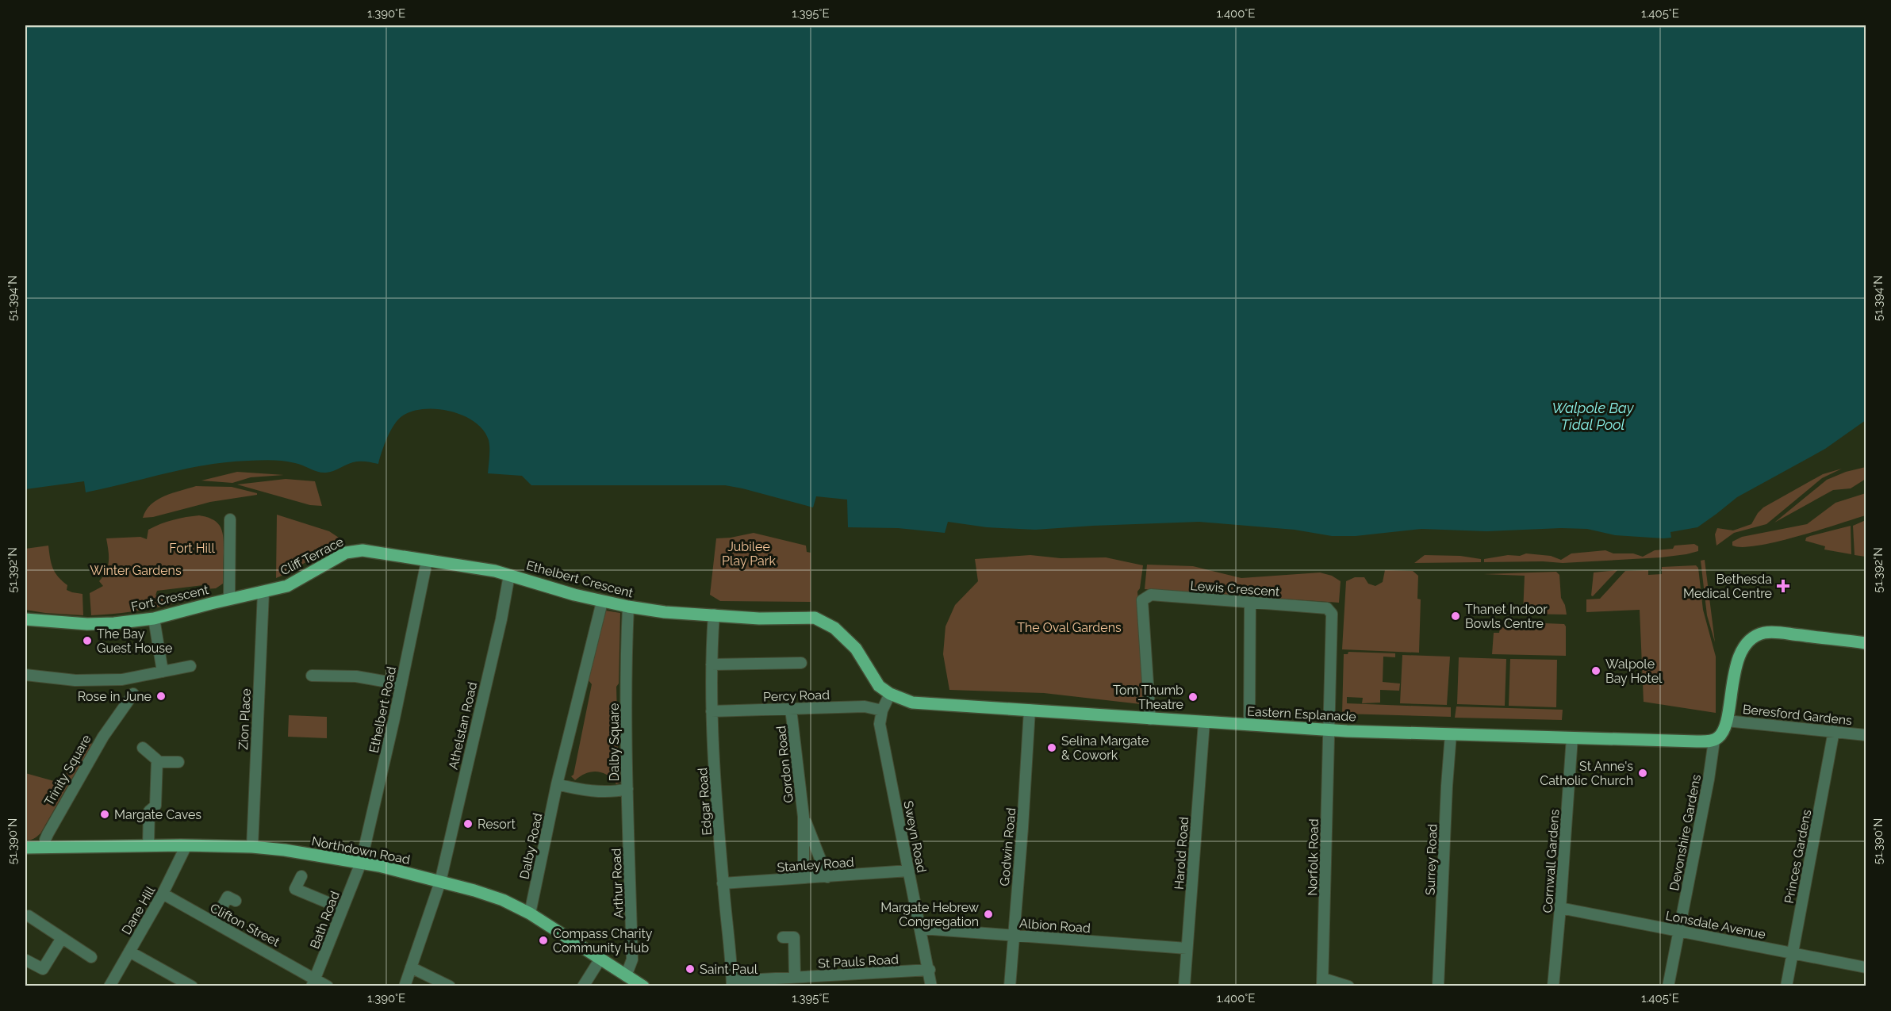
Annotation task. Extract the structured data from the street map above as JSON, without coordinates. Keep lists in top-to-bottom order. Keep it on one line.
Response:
{"streets":{"main road":["Cliff Terrace","Ethelbert Crescent","Fort Crescent","Eastern Esplanade","Northdown Road"],"street":["Lewis Crescent","Percy Road","Ethelbert Road","Beresford Gardens","Zion Place","Athelstan Road","Dalby Square","Gordon Road","Trinity Square","Edgar Road","Devonshire Gardens","Sweyn Road","Dalby Road","Godwin Road","Harold Road","Princes Gardens","Norfolk Road","Surrey Road","Cornwall Gardens","Stanley Road","Arthur Road","Dane Hill","Bath Road","Clifton Street","Lonsdale Avenue","Albion Road","St Pauls Road"]},"crossings":[["Cliff Terrace","Ethelbert Crescent"],["Cliff Terrace","Fort Crescent"],["Cliff Terrace","Zion Place"],["Ethelbert Crescent","Ethelbert Road"],["Ethelbert Crescent","Eastern Esplanade"],["Ethelbert Crescent","Athelstan Road"],["Ethelbert Crescent","Dalby Square"],["Ethelbert Crescent","Edgar Road"],["Ethelbert Crescent","Sweyn Road"],["Lewis Crescent","Eastern Esplanade"],["Lewis Crescent","Norfolk Road"],["Fort Crescent","Zion Place"],["Percy Road","Gordon Road"],["Percy Road","Edgar Road"],["Percy Road","Sweyn Road"],["Ethelbert Road","Northdown Road"],["Ethelbert Road","Bath Road"],["Eastern Esplanade","Devonshire Gardens"],["Eastern Esplanade","Sweyn Road"],["Eastern Esplanade","Godwin Road"],["Eastern Esplanade","Harold Road"],["Eastern Esplanade","Norfolk Road"],["Eastern Esplanade","Surrey Road"],["Eastern Esplanade","Cornwall Gardens"],["Beresford Gardens","Princes Gardens"],["Zion Place","Northdown Road"],["Athelstan Road","Northdown Road"],["Dalby Square","Dalby Road"],["Dalby Square","Arthur Road"],["Gordon Road","Stanley Road"],["Trinity Square","Northdown Road"],["Edgar Road","Stanley Road"],["Edgar Road","St Pauls Road"],["Devonshire Gardens","Lonsdale Avenue"],["Sweyn Road","Stanley Road"],["Sweyn Road","Albion Road"],["Sweyn Road","St Pauls Road"],["Dalby Road","Northdown Road"],["Godwin Road","Albion Road"],["Northdown Road","Arthur Road"],["Northdown Road","Dane Hill"],["Northdown Road","Bath Road"],["Harold Road","Albion Road"],["Princes Gardens","Lonsdale Avenue"],["Cornwall Gardens","Lonsdale Avenue"],["Dane Hill","Clifton Street"],["Bath Road","Clifton Street"]],"water":["Walpole Bay Tidal Pool"],"parks":["Jubilee Play Park","Fort Hill","Winter Gardens","The Oval Gardens"],"places":{"health":["Bethesda Medical Centre"],"other":["Thanet Indoor Bowls Centre","The Bay Guest House","Walpole Bay Hotel","Rose in June","Tom Thumb Theatre","Selina Margate & Cowork","St Anne's Catholic Church","Margate Caves","Resort","Margate Hebrew Congregation","Compass Charity Community Hub","Saint Paul"]},"coordinates":["1.390°E","1.395°E","1.400°E","1.405°E","51.394°N","51.392°N","51.390°N"]}
